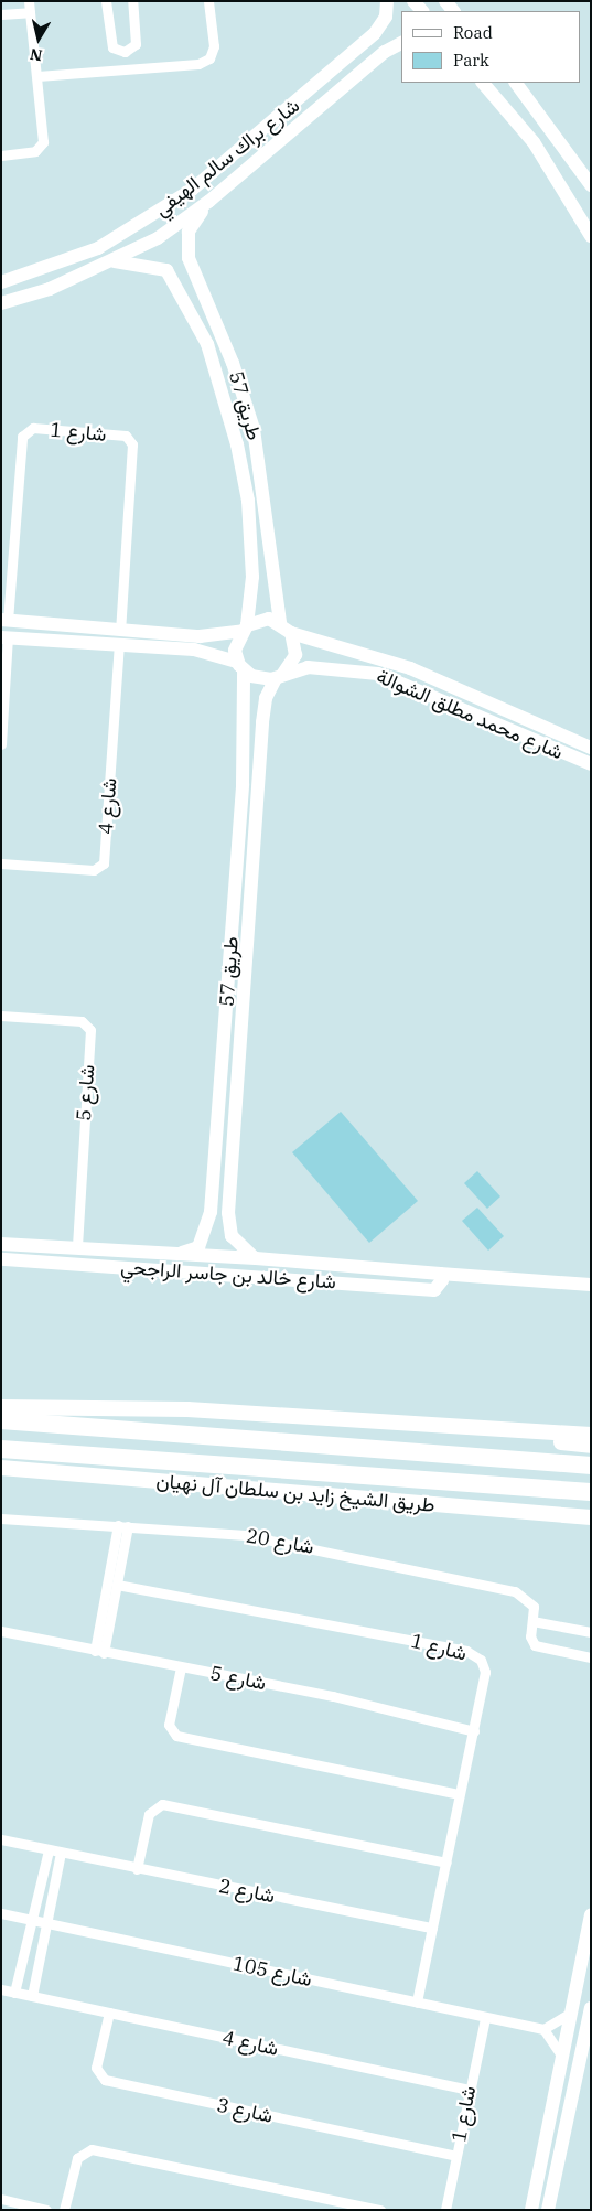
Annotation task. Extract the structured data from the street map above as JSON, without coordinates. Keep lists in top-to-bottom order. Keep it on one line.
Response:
{"streets":{"highway":["طريق الشيخ زايد بن سلطان آل نهيان"],"street":["شارع براك سالم الهيفي","طريق 57","شارع 1","شارع محمد مطلق الشوالة","شارع 4","شارع 5","شارع خالد بن جاسر الراجحي","شارع 20","شارع 2","شارع 105","شارع 3"]},"crossings":[["شارع براك سالم الهيفي","طريق 57"],["طريق 57","شارع محمد مطلق الشوالة"],["طريق 57","شارع خالد بن جاسر الراجحي"],["شارع 1","شارع 4"],["شارع 1","شارع 5"],["شارع 1","شارع 2"],["شارع 1","شارع 105"],["شارع 1","شارع 3"],["شارع 4","شارع 3"],["شارع 5","شارع خالد بن جاسر الراجحي"]],"legend":["Road","Park"],"north":"bottom"}
